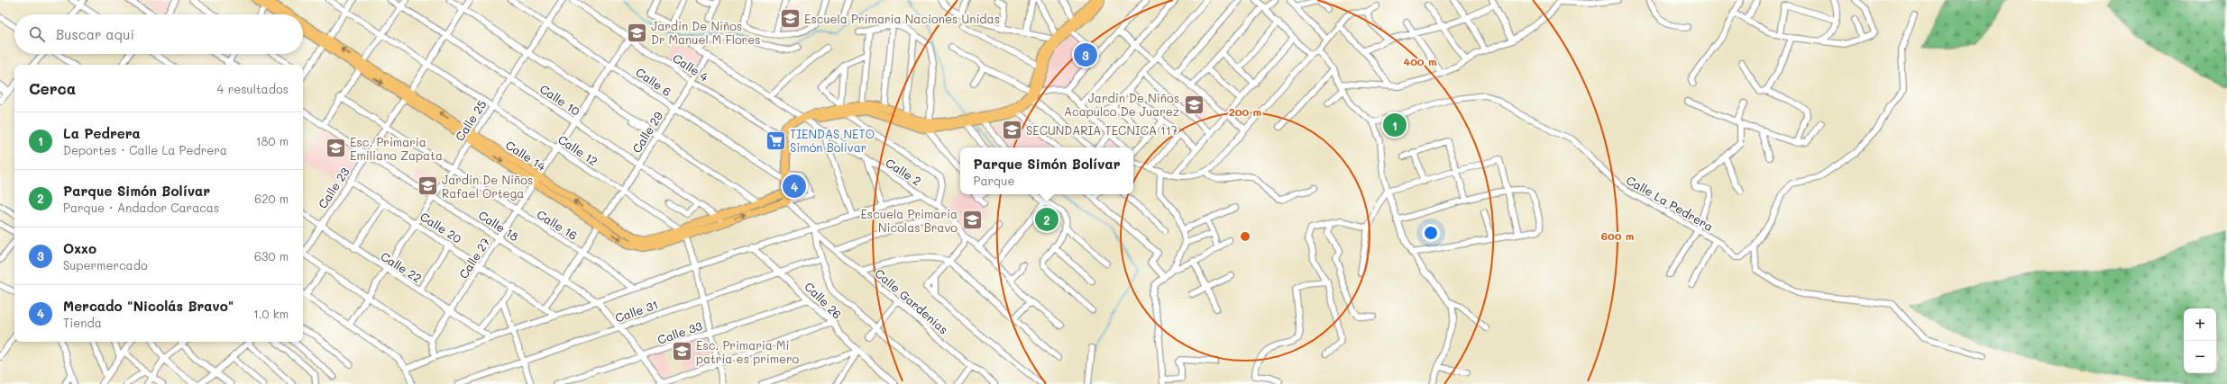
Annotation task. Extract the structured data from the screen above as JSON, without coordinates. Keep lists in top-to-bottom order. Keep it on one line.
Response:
{"streets":{"main road":["Calle 14"],"street":["Calle 4","Calle 6","Calle 10","Calle 25","Calle 29","Calle 12","Calle 2","Calle 23","Calle La Pedrera","Calle 16","Calle 18","Calle 20","Calle 27","Calle 22","Calle 26","Calle Gardenias","Calle 31","Calle 33"]},"crossings":[["Calle 4","Calle 29"],["Calle 4","Calle 27"],["Calle 6","Calle 25"],["Calle 6","Calle 29"],["Calle 6","Calle 27"],["Calle 10","Calle 25"],["Calle 10","Calle 29"],["Calle 10","Calle 14"],["Calle 10","Calle 23"],["Calle 10","Calle 27"],["Calle 25","Calle 12"],["Calle 25","Calle 14"],["Calle 25","Calle 16"],["Calle 25","Calle 18"],["Calle 25","Calle 20"],["Calle 25","Calle 22"],["Calle 29","Calle 12"],["Calle 29","Calle 14"],["Calle 29","Calle 2"],["Calle 29","Calle 16"],["Calle 29","Calle 18"],["Calle 29","Calle 20"],["Calle 12","Calle 14"],["Calle 12","Calle 23"],["Calle 12","Calle 27"],["Calle 14","Calle 23"],["Calle 14","Calle 27"],["Calle 23","Calle 16"],["Calle 23","Calle 18"],["Calle 23","Calle 20"],["Calle 23","Calle 22"],["Calle 16","Calle 27"],["Calle 18","Calle 27"],["Calle 18","Calle 31"],["Calle 18","Calle 33"],["Calle 20","Calle 27"],["Calle 27","Calle 22"],["Calle 26","Calle 31"],["Calle 26","Calle 33"]],"places":{"school or university":["Escuela Primaria Naciones Unidas","Jardin De Niños Dr Manuel M Flores","Jardin De Niños Acapulco De Juarez","SECUNDARIA TECNICA 117","Esc. Primaria Emiliano Zapata","Jardin De Niños Rafael Ortega","Escuela Primaria Nicolas Bravo","Esc. Primaria Mi patria es primero"],"supermarket":["TIENDAS NETO Simón Bolívar"]},"page":{"search":"Buscar aquí","pins":["3","1","4","2"],"heading":["Cerca","4 resultados"],"list":[{"mark":"1","name":"La Pedrera","note":"Deportes · Calle La Pedrera","value":"180 m"},{"mark":"2","name":"Parque Simón Bolívar","note":"Parque · Andador Caracas","value":"620 m"},{"mark":"3","name":"Oxxo","note":"Supermercado","value":"630 m"},{"mark":"4","name":"Mercado \"Nicolás Bravo\"","note":"Tienda","value":"1.0 km"}],"popup":["Parque Simón Bolívar","Parque"],"map_buttons":["+","−"]},"rings":["400 m","200 m","600 m"]}
